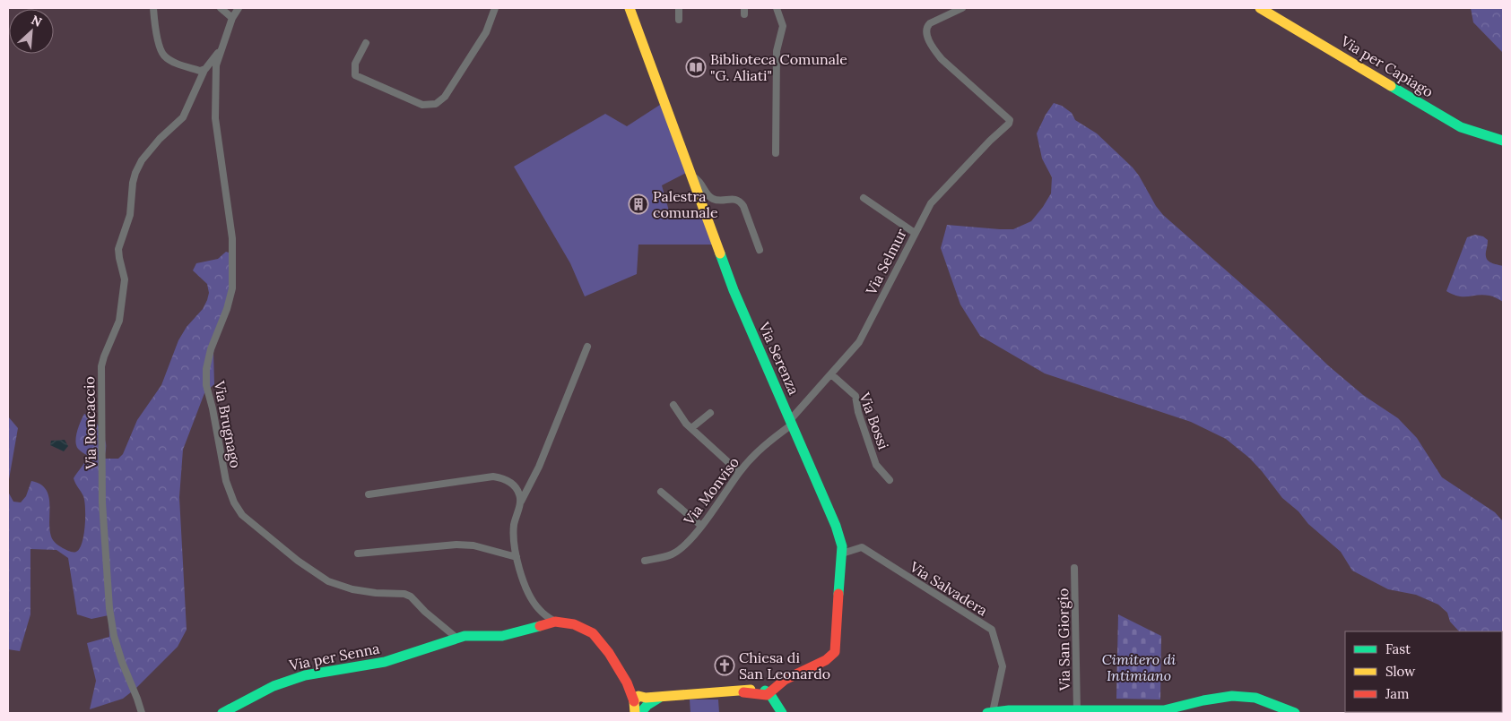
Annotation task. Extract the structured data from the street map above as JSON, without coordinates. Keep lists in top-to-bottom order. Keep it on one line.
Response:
{"streets":{"street":["Via per Capiago","Via Selmur","Via Serenza","Via Bossi","Via Roncaccio","Via Brugnago","Via Monviso","Via Salvadera","Via San Giorgio","Via per Senna"]},"crossings":[["Via Selmur","Via Serenza"],["Via Selmur","Via Bossi"],["Via Selmur","Via Monviso"],["Via Serenza","Via Monviso"],["Via Serenza","Via Salvadera"],["Via Roncaccio","Via Brugnago"],["Via Brugnago","Via per Senna"]],"parks":["Cimitero di Intimiano"],"places":{"library":["Biblioteca Comunale \"G. Aliati\""],"building":["Palestra comunale"],"church":["Chiesa di San Leonardo"]},"legend":["Fast","Slow","Jam"],"north":"top right"}
